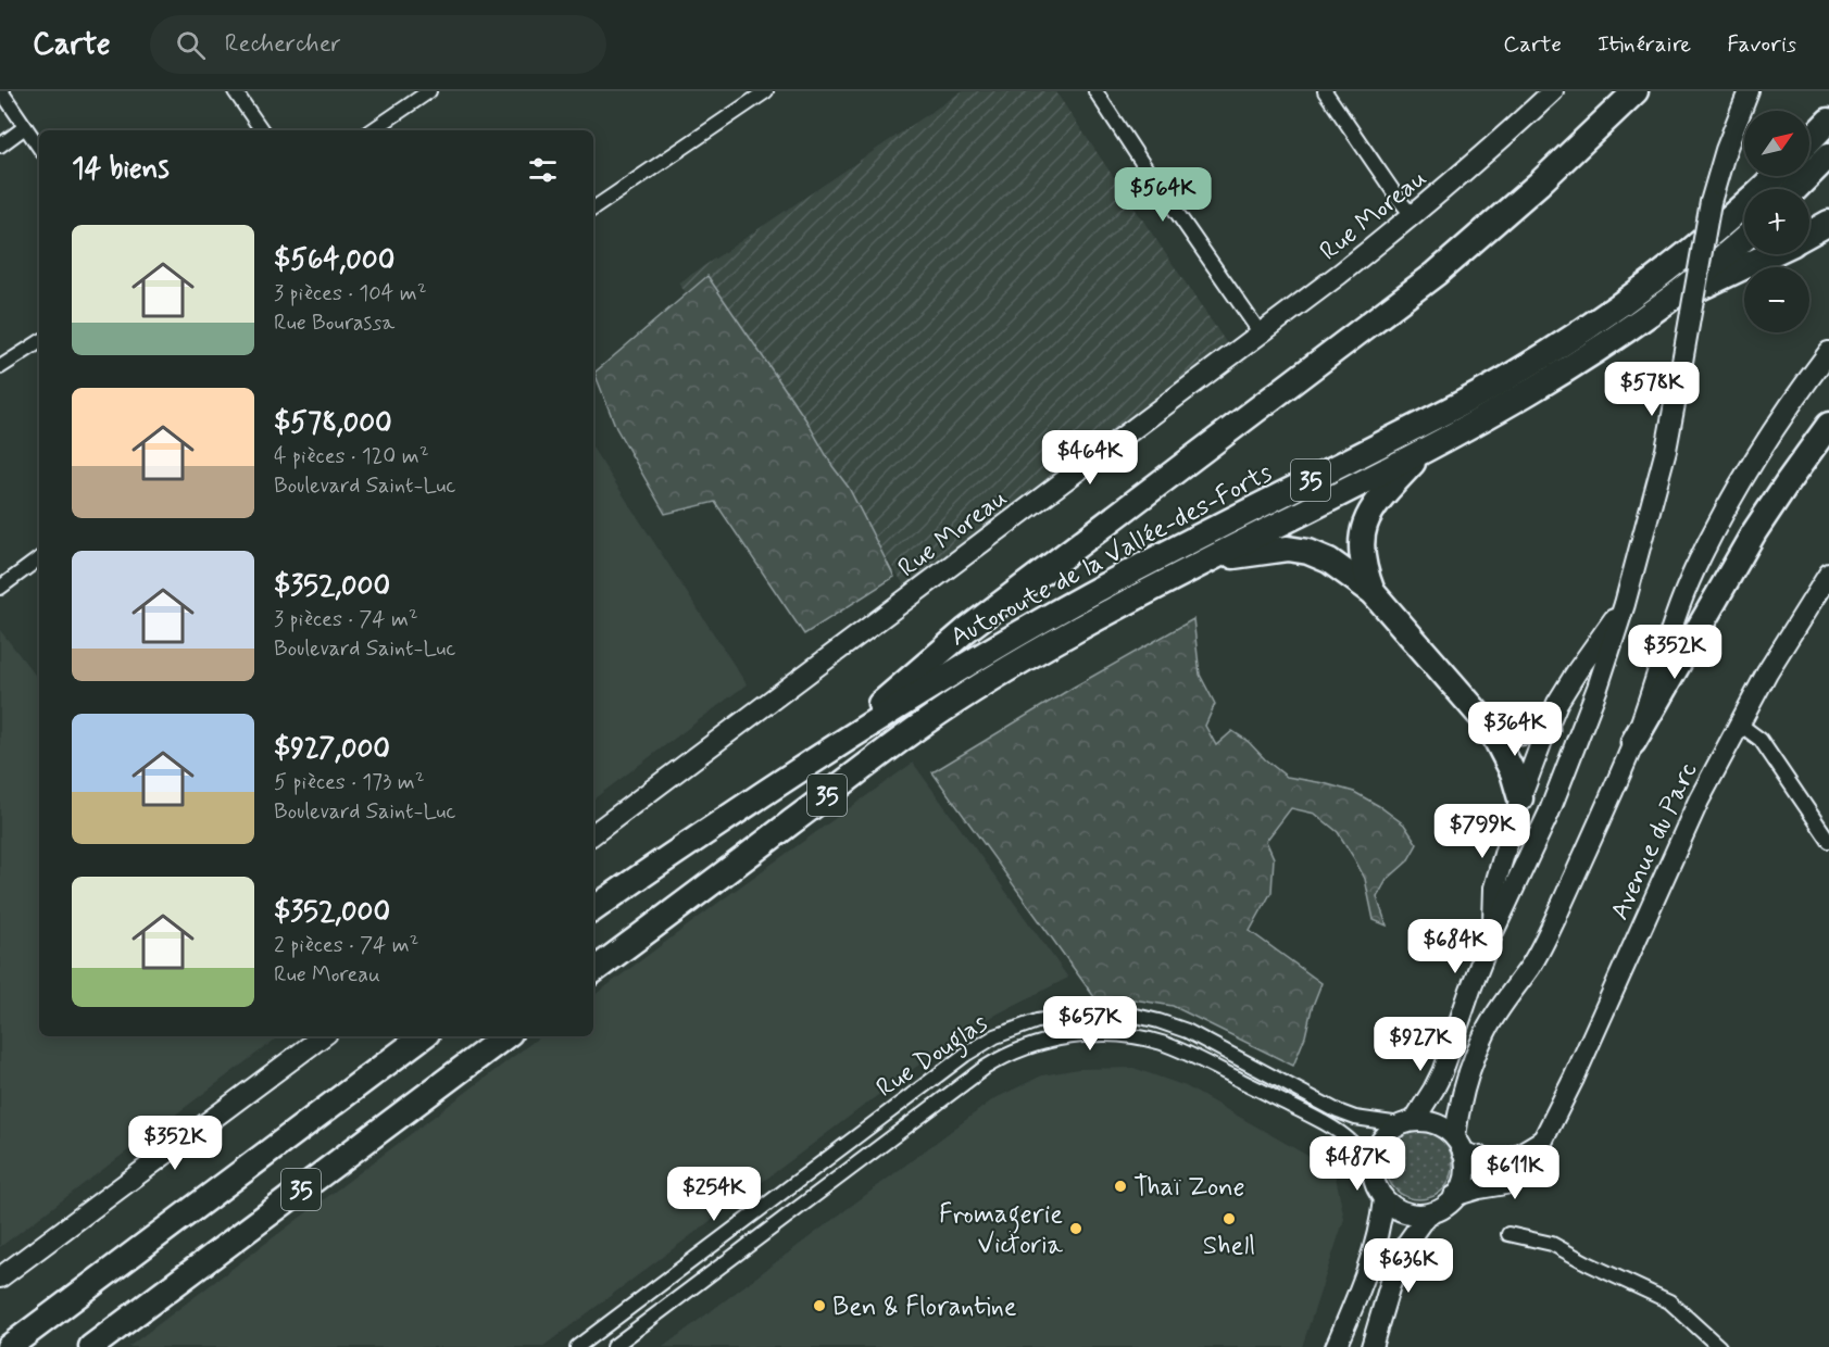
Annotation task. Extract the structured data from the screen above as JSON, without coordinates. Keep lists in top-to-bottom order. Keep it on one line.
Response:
{"streets":{"highway":["35","Autoroute de la Vallée-des-Forts"],"street":["Rue Moreau","Avenue du Parc","Rue Douglas"]},"crossings":[["Avenue du Parc","Rue Douglas"]],"places":["Thaï Zone","Shell","Fromagerie Victoria","Ben & Florantine"],"north":"top right","page":{"header":"Carte","search":"Rechercher","nav":["Carte","Itinéraire","Favoris"],"map_buttons":["+","−"],"heading":"14 biens","price":["$564K","$578K","$464K","$352K","$364K","$799K","$684K","$657K","$927K","$352K","$487K","$611K","$254K","$636K"],"list":[{"name":"$564,000","note":"3 pièces · 104 m² · Rue Bourassa"},{"name":"$578,000","note":"4 pièces · 120 m² · Boulevard Saint-Luc"},{"name":"$352,000","note":"3 pièces · 74 m² · Boulevard Saint-Luc"},{"name":"$927,000","note":"5 pièces · 173 m² · Boulevard Saint-Luc"},{"name":"$352,000","note":"2 pièces · 74 m² · Rue Moreau"}]}}
